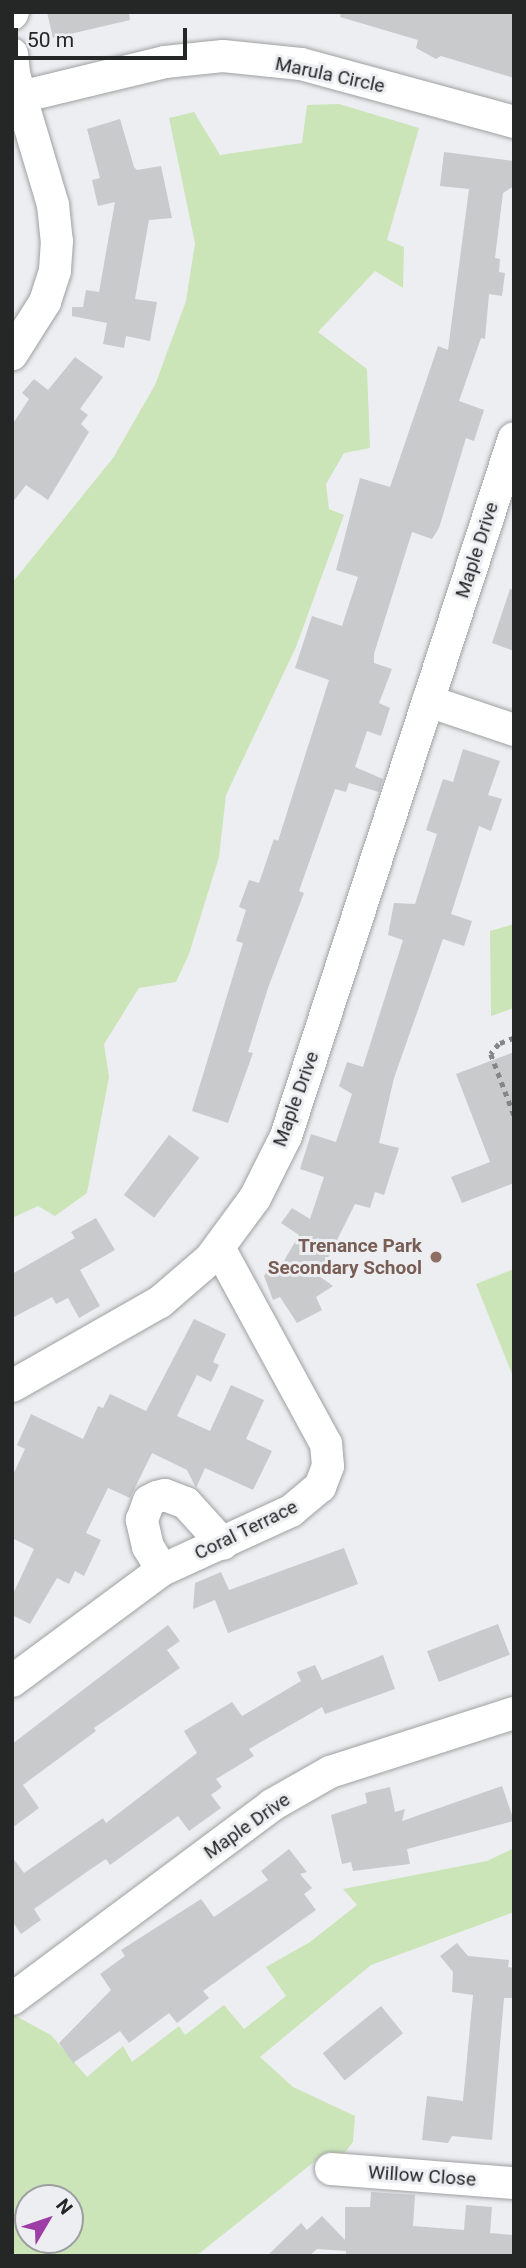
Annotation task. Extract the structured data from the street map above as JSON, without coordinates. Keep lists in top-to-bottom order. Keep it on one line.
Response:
{"streets":{"street":["Marula Circle","Maple Drive","Coral Terrace","Willow Close"]},"crossings":[["Maple Drive","Coral Terrace"]],"places":["Trenance Park Secondary School"],"scale_bar":"50 m","north":"top right"}
